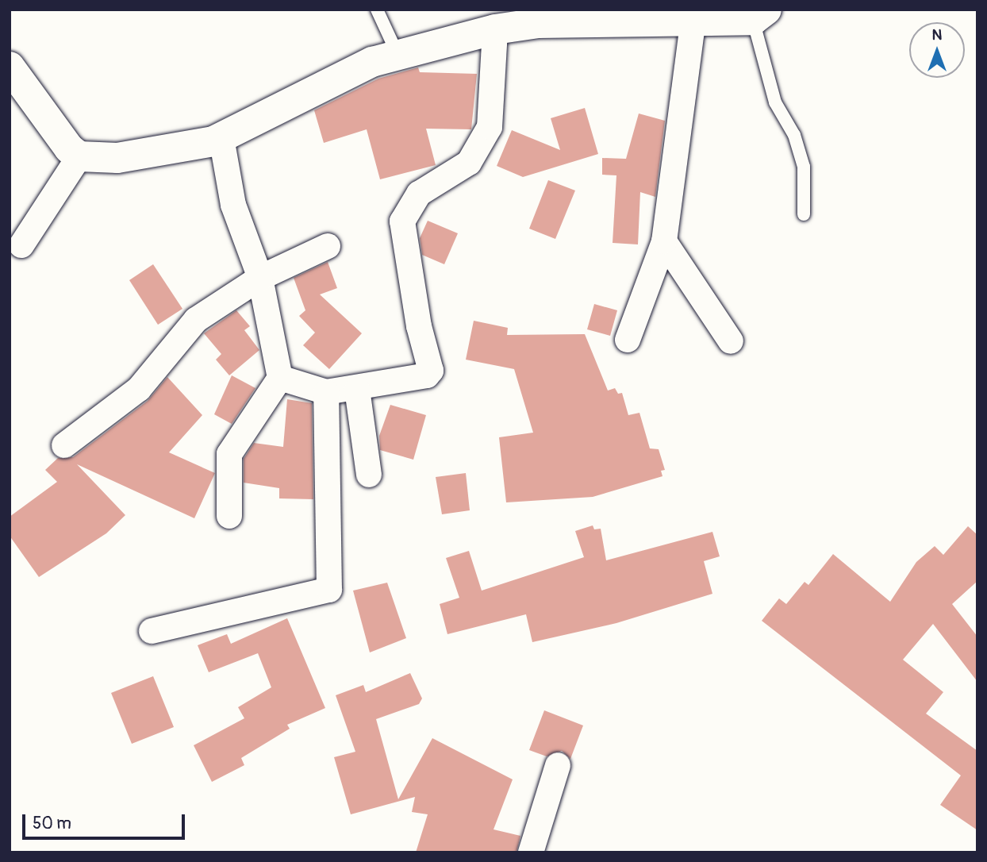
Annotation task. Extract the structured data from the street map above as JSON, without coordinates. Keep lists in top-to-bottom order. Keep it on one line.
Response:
{"scale_bar":"50 m","north":"top"}
